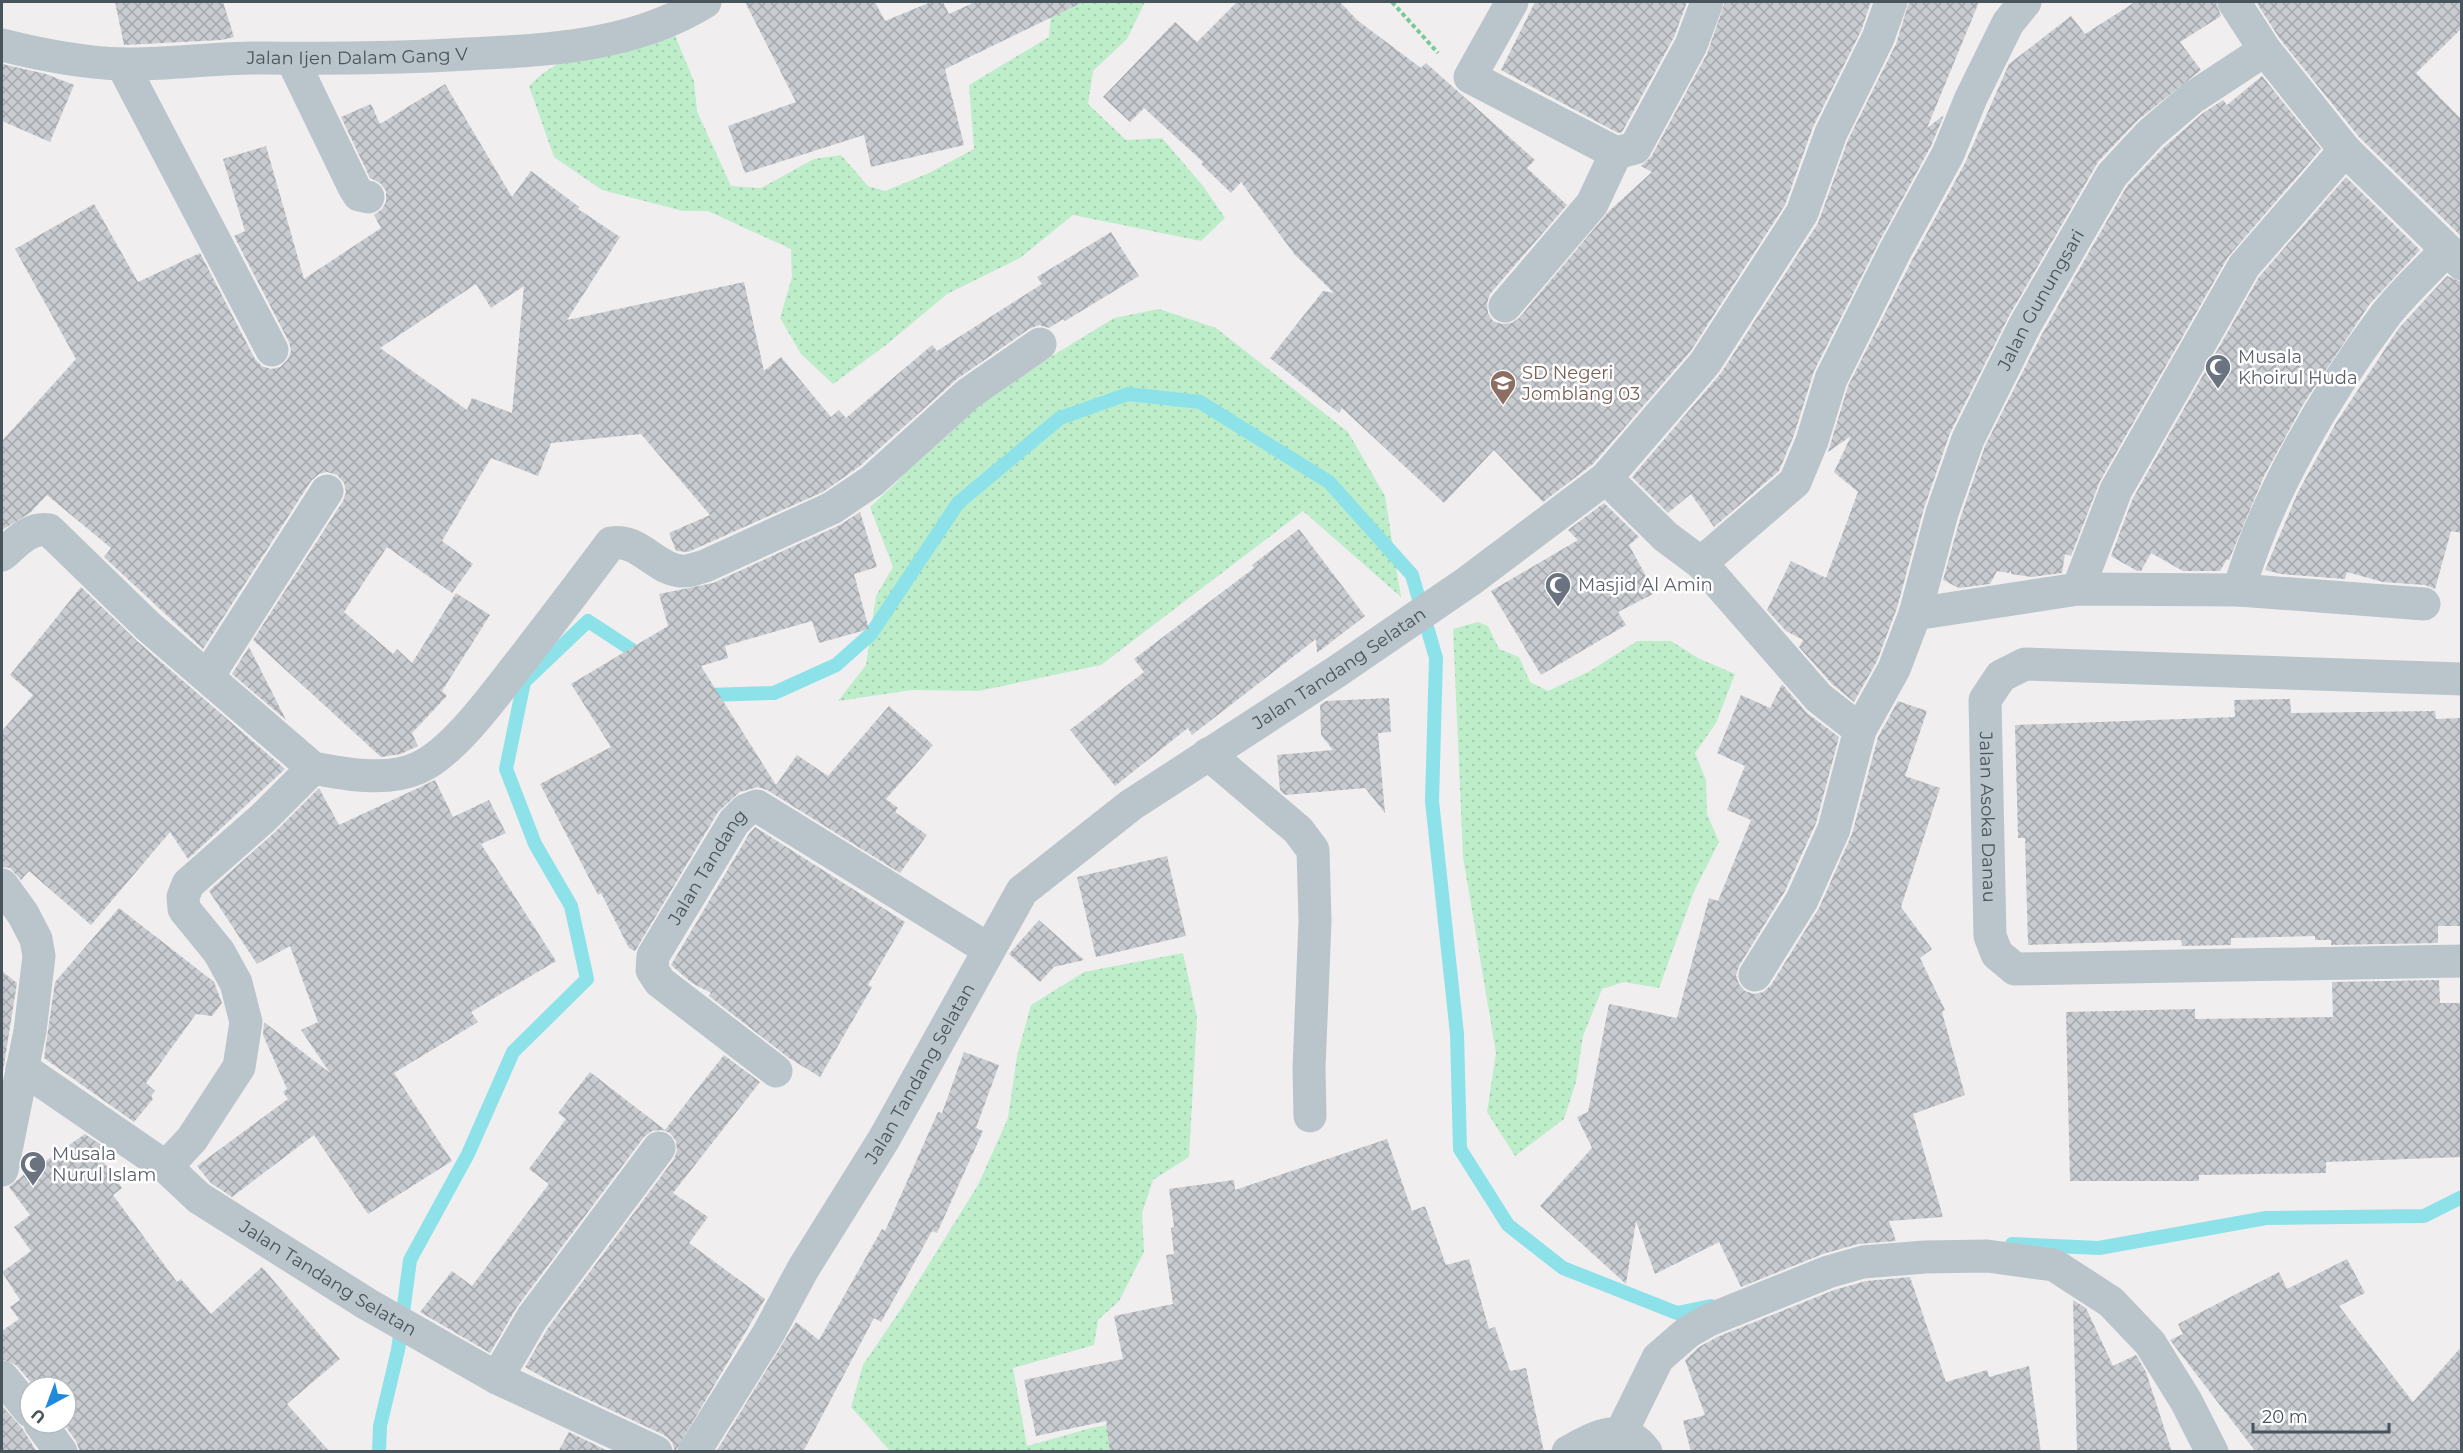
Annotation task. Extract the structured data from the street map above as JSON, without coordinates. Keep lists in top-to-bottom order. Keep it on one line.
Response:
{"streets":{"street":["Jalan Ijen Dalam Gang V","Jalan Gunungsari","Jalan Tandang Selatan","Jalan Asoka Danau","Jalan Tandang"]},"crossings":[["Jalan Tandang Selatan","Jalan Tandang"]],"places":{"mosque":["Musala Khoirul Huda","Masjid Al Amin","Musala Nurul Islam"],"school or university":["SD Negeri Jomblang 03"]},"scale_bar":"20 m","north":"bottom left"}
